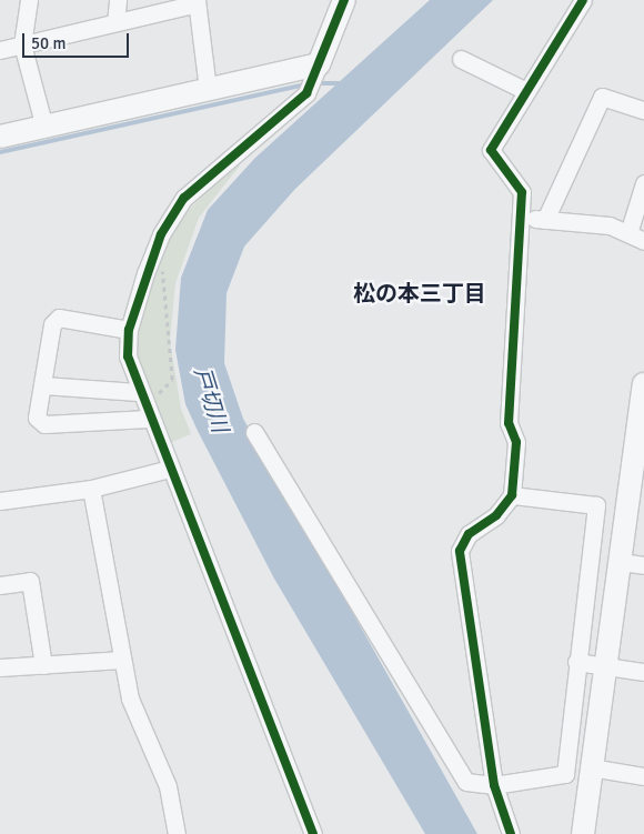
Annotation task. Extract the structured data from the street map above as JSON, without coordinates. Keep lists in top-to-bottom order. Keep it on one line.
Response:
{"districts":["松の本三丁目"],"water":["戸切川"],"scale_bar":"50 m"}
